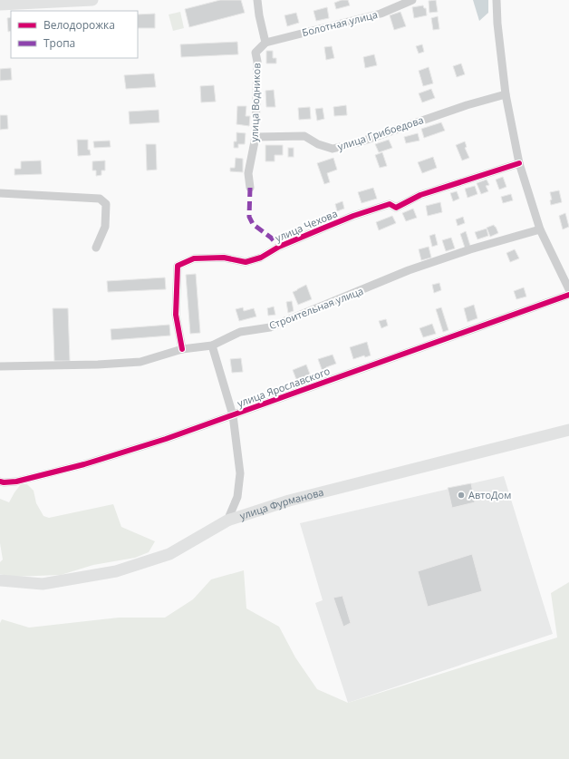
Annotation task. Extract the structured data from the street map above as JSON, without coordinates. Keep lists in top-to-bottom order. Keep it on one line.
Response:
{"streets":{"main road":["улица Фурманова"],"street":["Болотная улица","улица Водников","улица Грибоедова","улица Чехова","Строительная улица","улица Ярославского"]},"crossings":[["Болотная улица","улица Водников"],["улица Водников","улица Грибоедова"],["улица Чехова","Строительная улица"]],"places":["АвтоДом"],"legend":["Велодорожка","Тропа"]}
